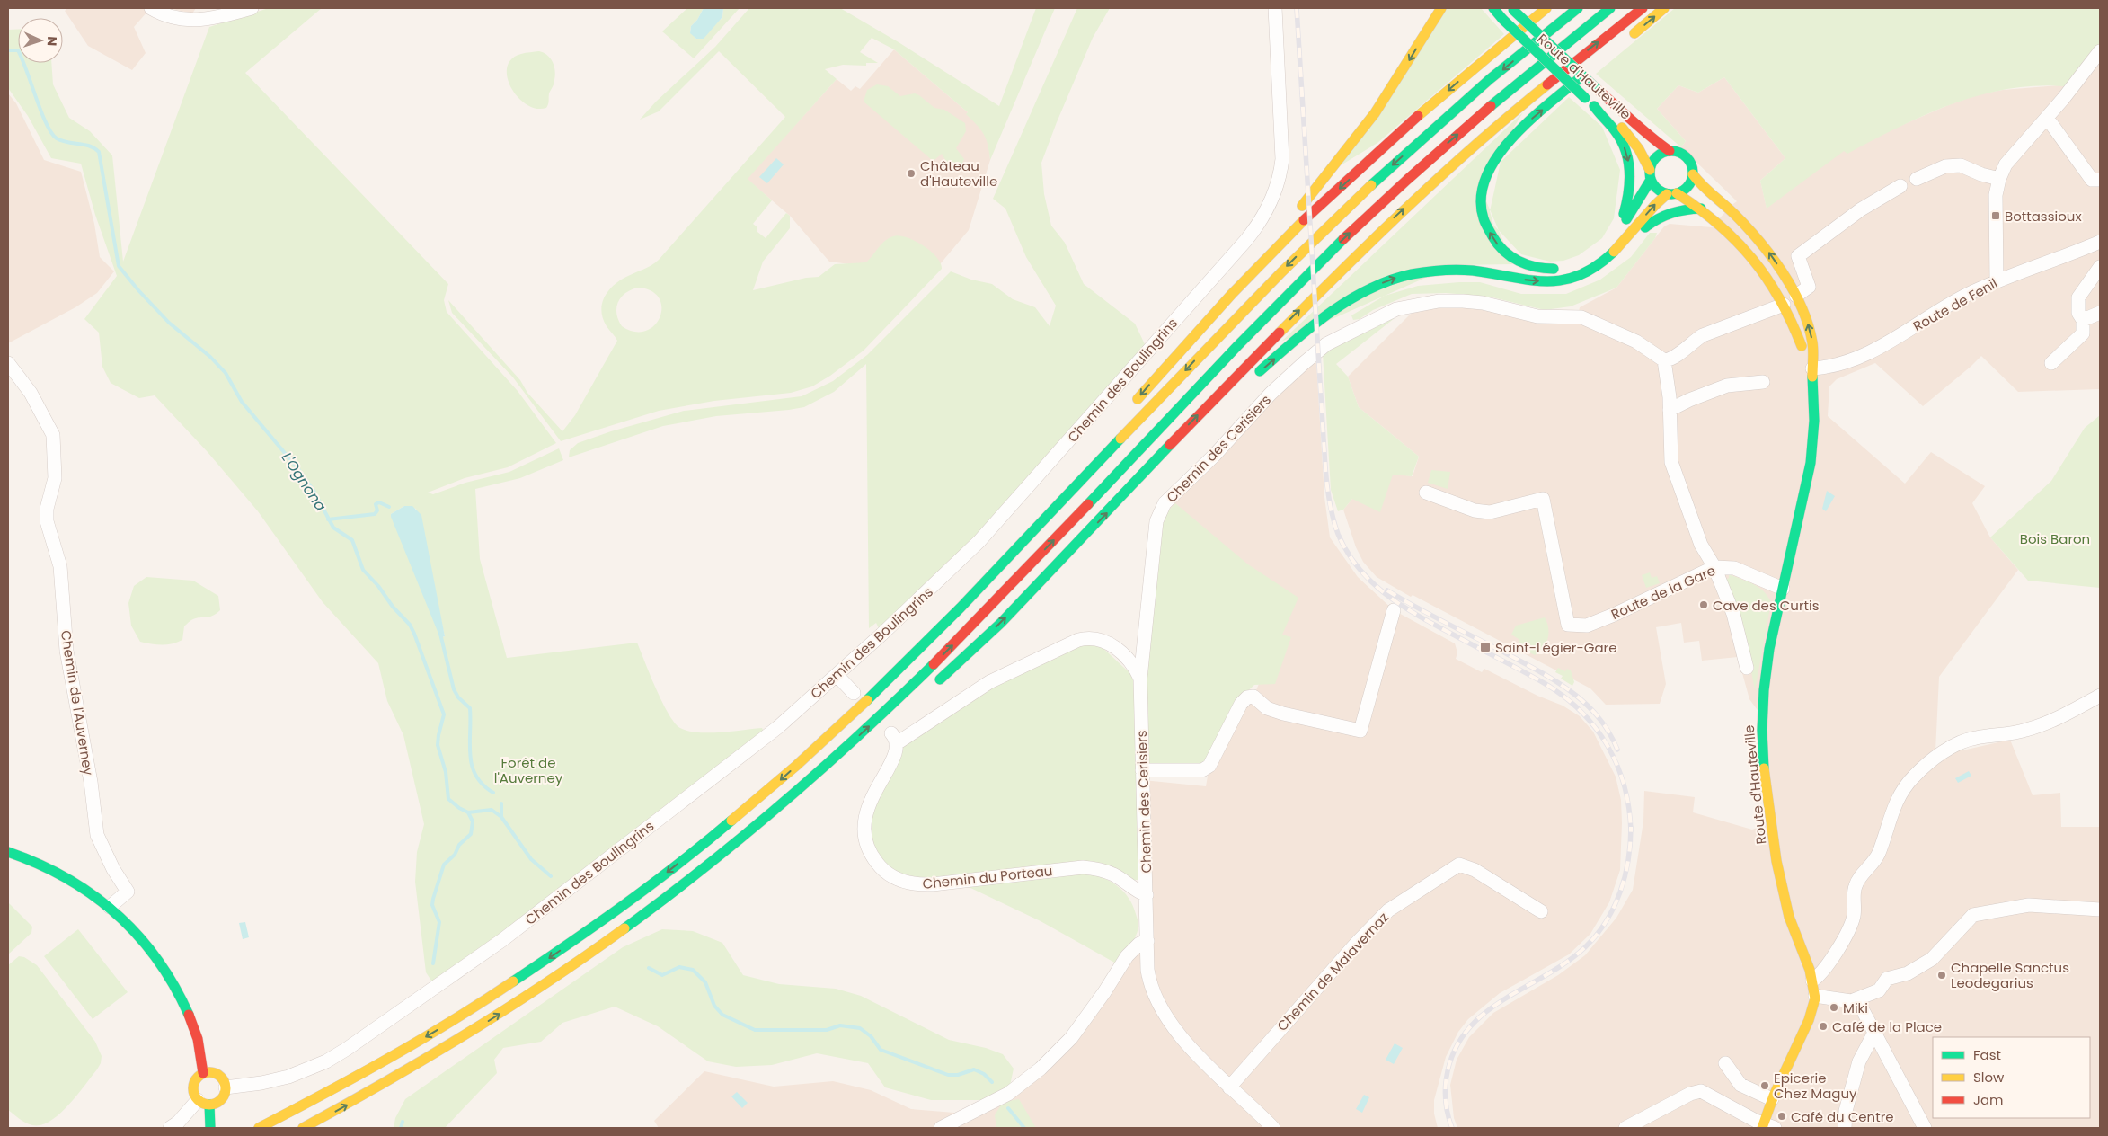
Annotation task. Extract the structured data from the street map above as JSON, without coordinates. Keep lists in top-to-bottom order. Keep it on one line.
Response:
{"streets":{"main road":["Route d'Hauteville"],"street":["Route de Fenil","Chemin des Boulingrins","Chemin des Cerisiers","Route de la Gare","Chemin de l'Auverney","Chemin du Porteau","Chemin de Malavernaz"]},"crossings":[["Route d'Hauteville","Route de Fenil"],["Route d'Hauteville","Route de la Gare"],["Chemin des Cerisiers","Chemin du Porteau"],["Chemin des Cerisiers","Chemin de Malavernaz"]],"water":["L'Ognona"],"parks":["Bois Baron","Forêt de l'Auverney"],"places":{"other":["Château d'Hauteville","Cave des Curtis","Chapelle Sanctus Leodegarius","Miki","Café de la Place","Epicerie Chez Maguy","Café du Centre"],"transit":["Bottassioux","Saint-Légier-Gare"]},"legend":["Fast","Slow","Jam"],"north":"right"}
